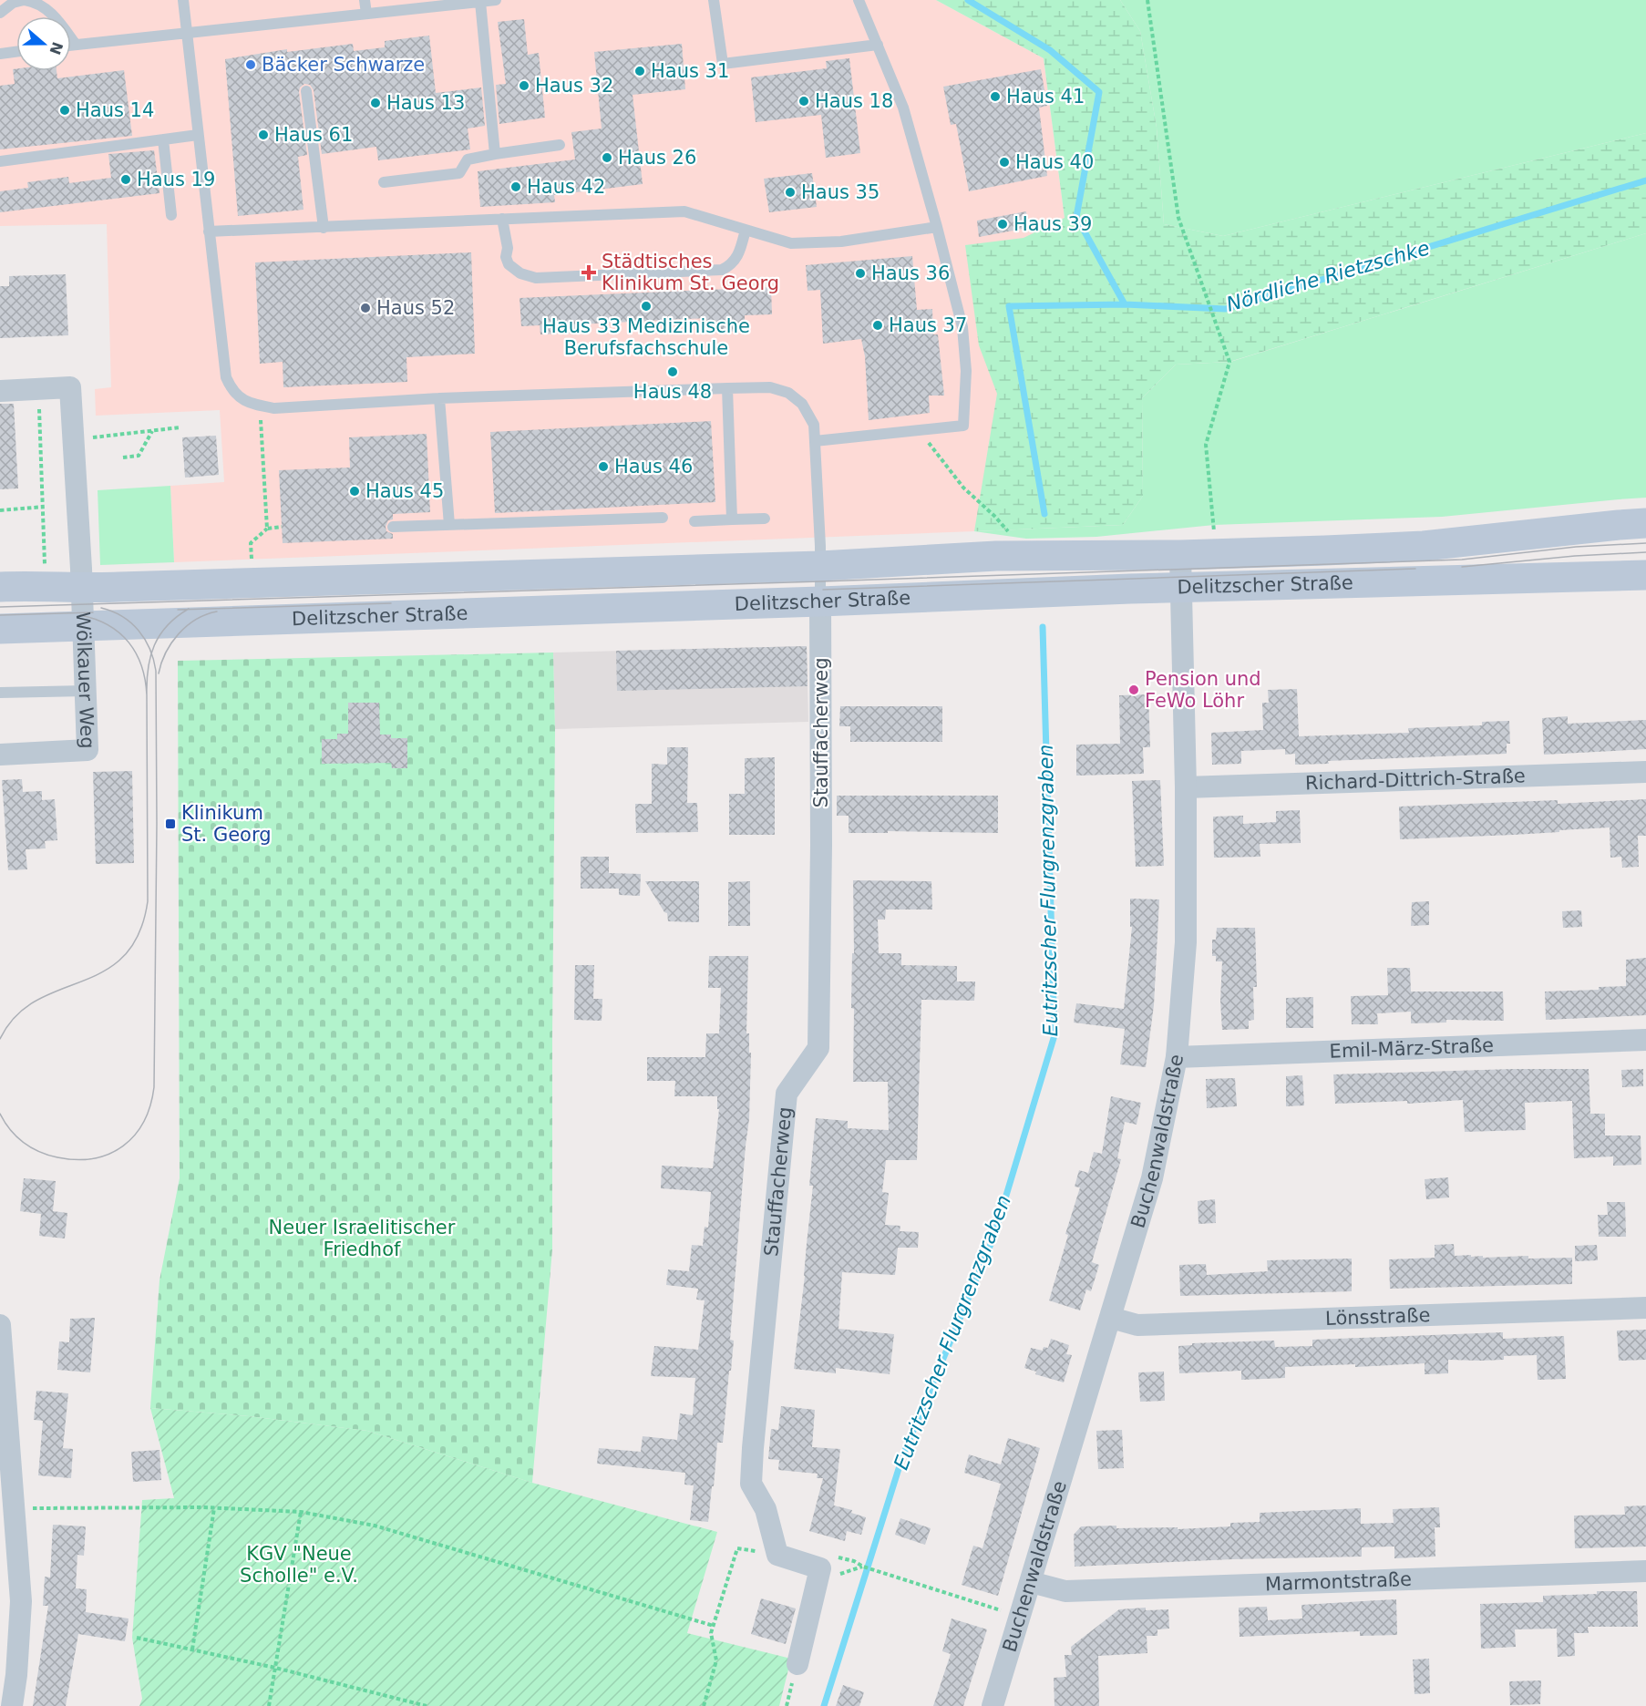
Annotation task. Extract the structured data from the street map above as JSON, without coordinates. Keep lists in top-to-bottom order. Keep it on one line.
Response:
{"streets":{"main road":["Delitzscher Straße"],"street":["Wölkauer Weg","Stauffacherweg","Richard-Dittrich-Straße","Emil-März-Straße","Buchenwaldstraße","Lönsstraße","Marmontstraße"]},"crossings":[["Delitzscher Straße","Wölkauer Weg"],["Delitzscher Straße","Stauffacherweg"],["Delitzscher Straße","Buchenwaldstraße"],["Richard-Dittrich-Straße","Buchenwaldstraße"],["Emil-März-Straße","Buchenwaldstraße"],["Buchenwaldstraße","Lönsstraße"],["Buchenwaldstraße","Marmontstraße"]],"water":["Nördliche Rietzschke","Eutritzscher Flurgrenzgraben"],"parks":["Neuer Israelitischer Friedhof","KGV \"Neue Scholle\" e.V."],"places":{"other":["Bäcker Schwarze","Haus 31","Haus 32","Haus 41","Haus 18","Haus 13","Haus 14","Haus 61","Haus 26","Haus 40","Haus 19","Haus 42","Haus 35","Haus 39","Haus 36","Haus 33 Medizinische Berufsfachschule","Haus 52","Haus 37","Haus 48","Haus 46","Haus 45","Pension und FeWo Löhr"],"health":["Städtisches Klinikum St. Georg"],"transit":["Klinikum St. Georg"]},"north":"right"}
